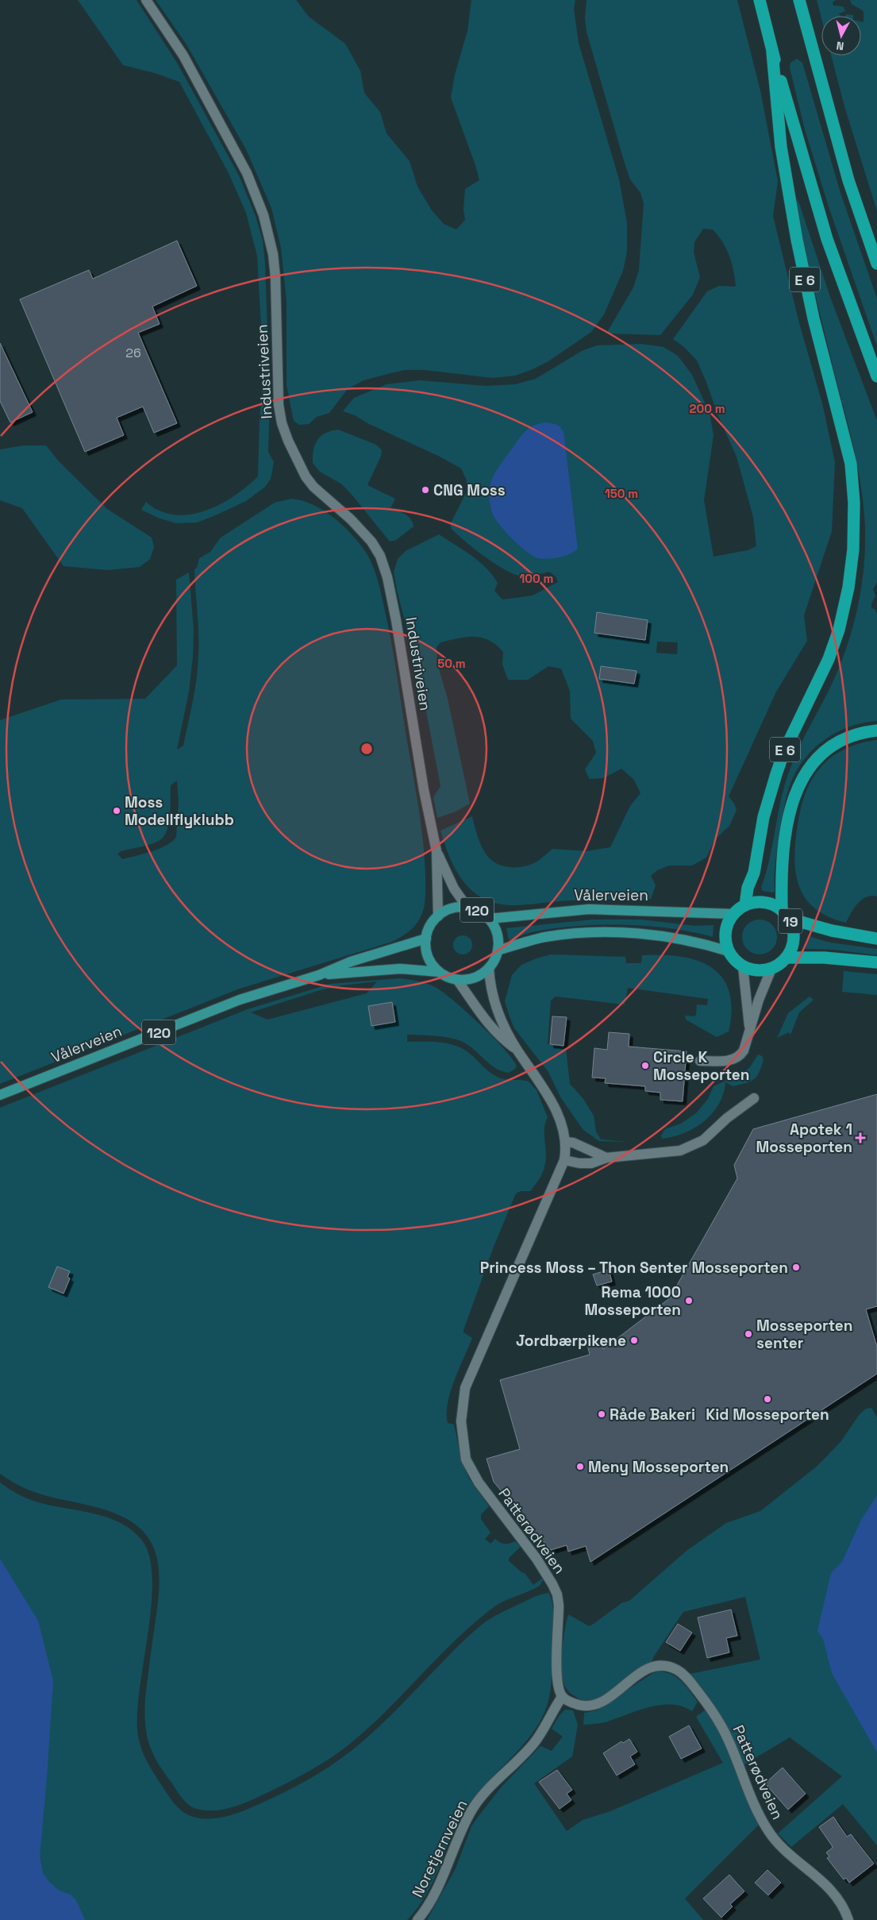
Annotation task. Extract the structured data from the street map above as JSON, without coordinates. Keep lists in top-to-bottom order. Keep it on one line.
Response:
{"streets":{"highway":["E 6","19"],"main road":["Vålerveien","120"],"street":["Industriveien","Patterødveien","Noretjernveien"]},"crossings":[["E 6","Vålerveien"],["E 6","19"],["Industriveien","Vålerveien"],["Industriveien","120"],["Industriveien","Patterødveien"],["Vålerveien","120"],["Vålerveien","19"],["Vålerveien","Patterødveien"],["120","Patterødveien"],["Patterødveien","Noretjernveien"]],"places":{"other":["CNG Moss","Moss Modellflyklubb","Circle K Mosseporten","Princess Moss – Thon Senter Mosseporten","Rema 1000 Mosseporten","Mosseporten senter","Jordbærpikene","Kid Mosseporten","Råde Bakeri","Meny Mosseporten"],"health":["Apotek 1 Mosseporten"]},"house_numbers":["26"],"north":"bottom","rings":["200 m","150 m","100 m","50 m"]}
